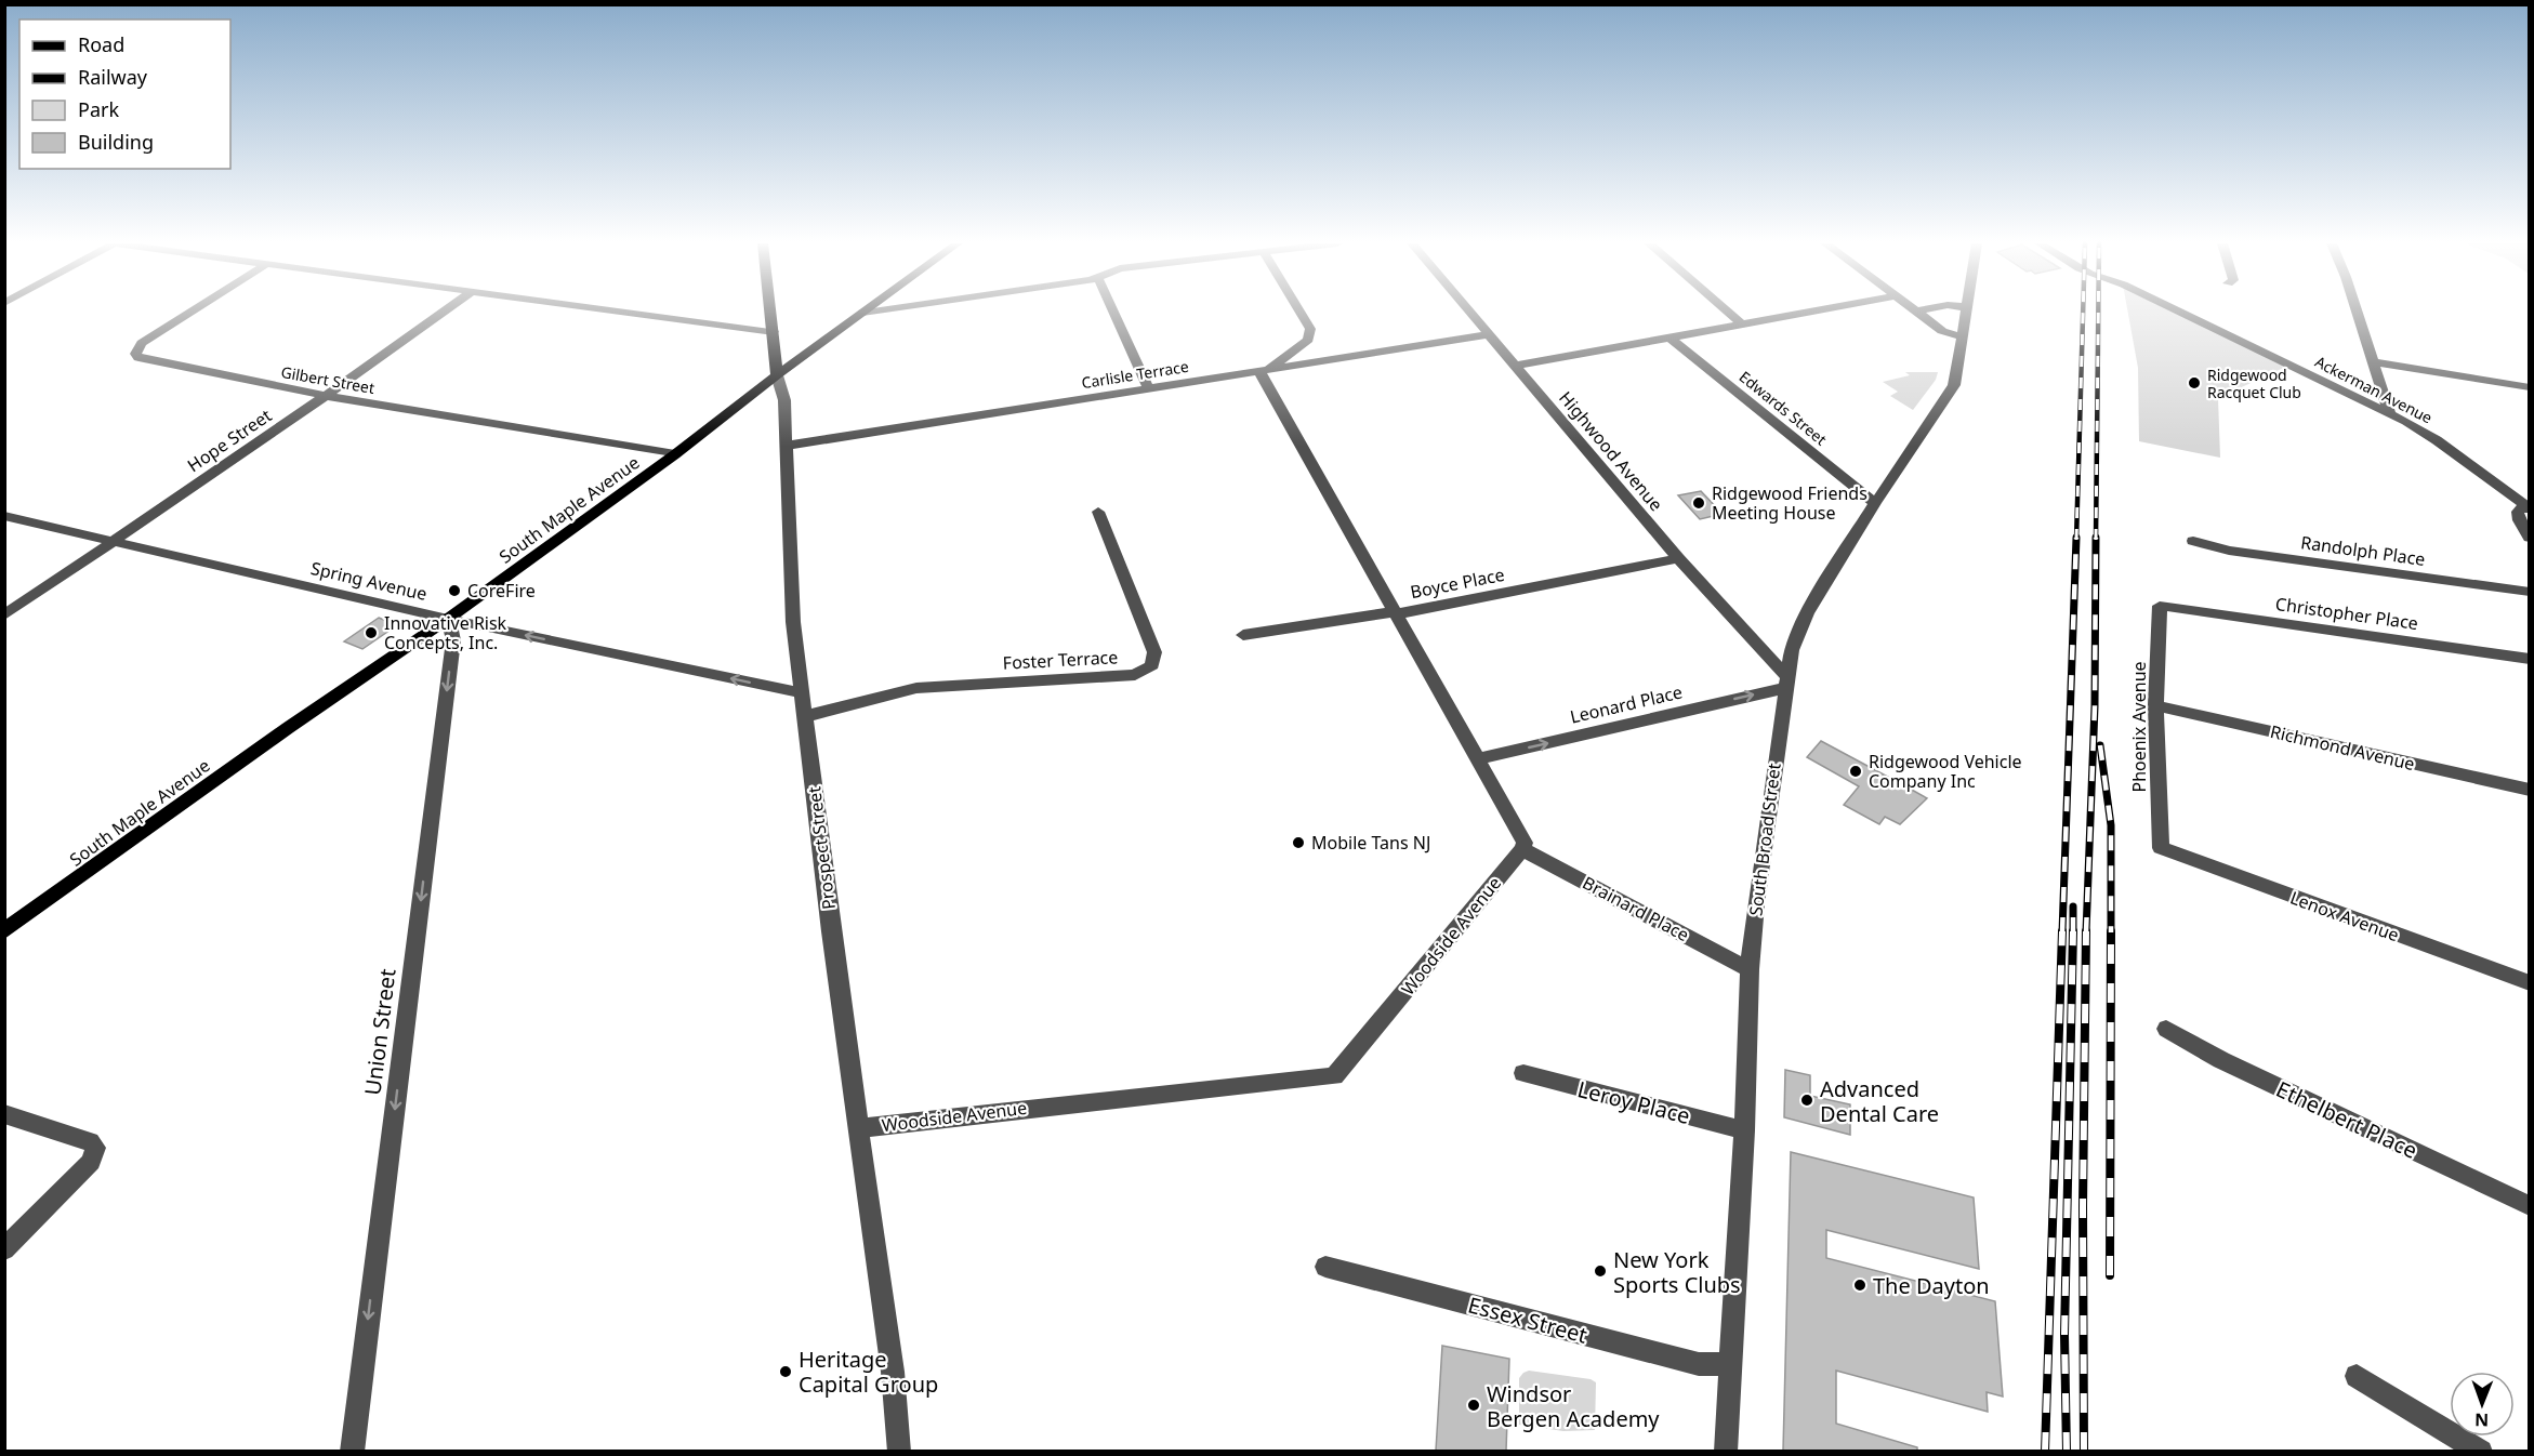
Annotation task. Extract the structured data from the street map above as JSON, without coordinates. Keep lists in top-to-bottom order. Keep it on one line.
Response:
{"streets":{"main road":["South Maple Avenue","Prospect Street"],"street":["Carlisle Terrace","Gilbert Street","Ackerman Avenue","Edwards Street","Hope Street","Highwood Avenue","Randolph Place","Spring Avenue","Boyce Place","Christopher Place","Foster Terrace","Leonard Place","Phoenix Avenue","Richmond Avenue","South Broad Street","Brainard Place","Lenox Avenue","Woodside Avenue","Union Street","Leroy Place","Ethelbert Place","Essex Street"]},"crossings":[["Carlisle Terrace","Highwood Avenue"],["Carlisle Terrace","Prospect Street"],["Gilbert Street","Hope Street"],["Gilbert Street","South Maple Avenue"],["Edwards Street","South Broad Street"],["Hope Street","Spring Avenue"],["Highwood Avenue","Boyce Place"],["Highwood Avenue","Leonard Place"],["Highwood Avenue","South Broad Street"],["South Maple Avenue","Spring Avenue"],["South Maple Avenue","Prospect Street"],["South Maple Avenue","Union Street"],["Spring Avenue","Prospect Street"],["Spring Avenue","Union Street"],["Christopher Place","Phoenix Avenue"],["Foster Terrace","Prospect Street"],["Leonard Place","South Broad Street"],["Phoenix Avenue","Richmond Avenue"],["Phoenix Avenue","Lenox Avenue"],["South Broad Street","Brainard Place"],["South Broad Street","Leroy Place"],["South Broad Street","Essex Street"],["Prospect Street","Woodside Avenue"],["Brainard Place","Woodside Avenue"]],"one_way":["Spring Avenue","Leonard Place","Union Street"],"places":["Ridgewood Racquet Club","Ridgewood Friends Meeting House","CoreFire","Innovative Risk Concepts, Inc.","Ridgewood Vehicle Company Inc","Mobile Tans NJ","Advanced Dental Care","New York Sports Clubs","The Dayton","Heritage Capital Group","Windsor Bergen Academy"],"legend":["Road","Railway","Park","Building"],"north":"bottom"}
